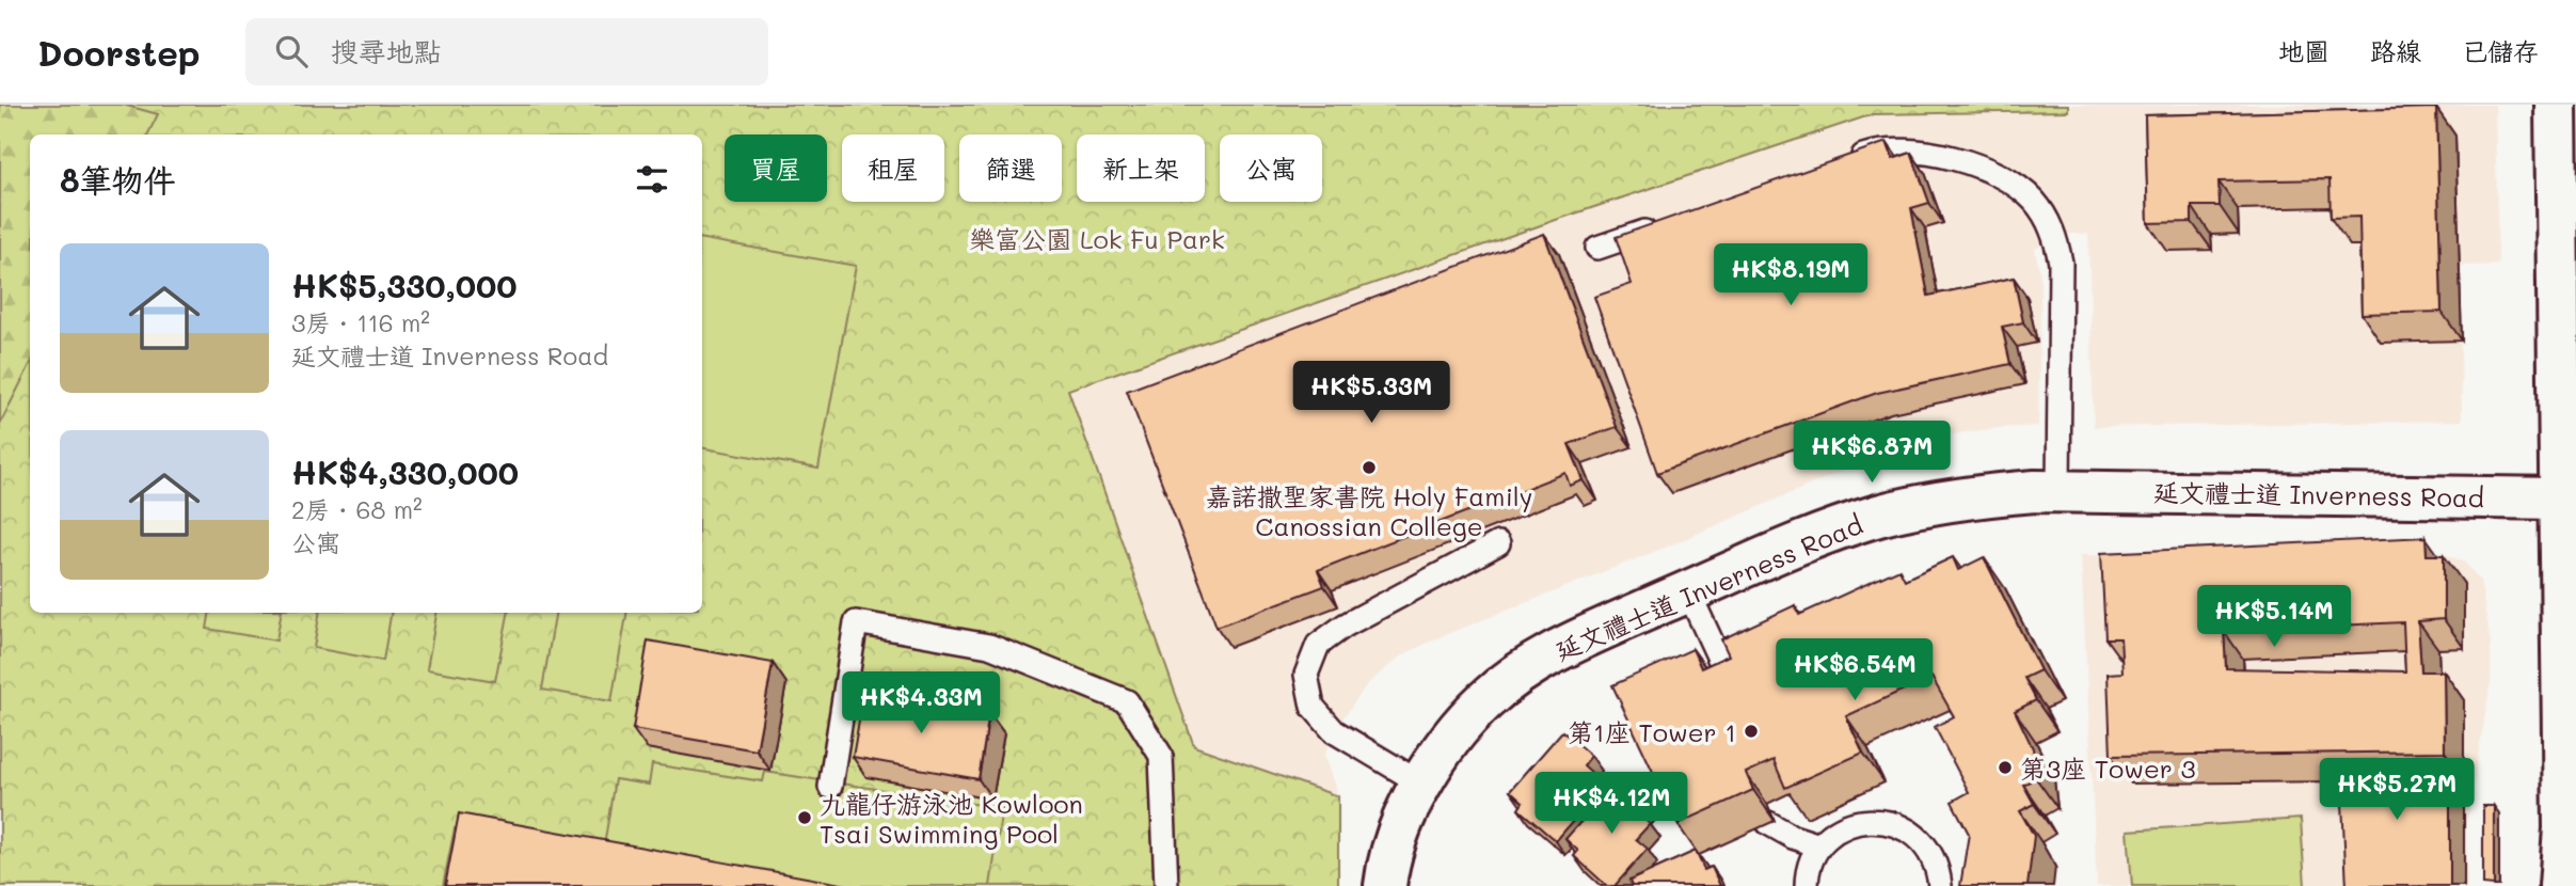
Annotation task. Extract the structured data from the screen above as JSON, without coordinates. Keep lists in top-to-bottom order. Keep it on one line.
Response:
{"streets":{"street":["延文禮士道 Inverness Road"]},"parks":["樂富公園 Lok Fu Park"],"places":["嘉諾撒聖家書院 Holy Family Canossian College","第1座 Tower 1","第3座 Tower 3","九龍仔游泳池 Kowloon Tsai Swimming Pool"],"page":{"header":"Doorstep","search":"搜尋地點","nav":["地圖","路線","已儲存"],"chip":["買屋","租屋","篩選","新上架","公寓"],"heading":"8筆物件","list":[{"name":"HK$5,330,000","note":"3房 · 116 m² · 延文禮士道 Inverness Road"},{"name":"HK$4,330,000","note":"2房 · 68 m² · 公寓"}],"price":["HK$8.19M","HK$5.33M","HK$6.87M","HK$5.14M","HK$6.54M","HK$4.33M","HK$5.27M","HK$4.12M"]}}
